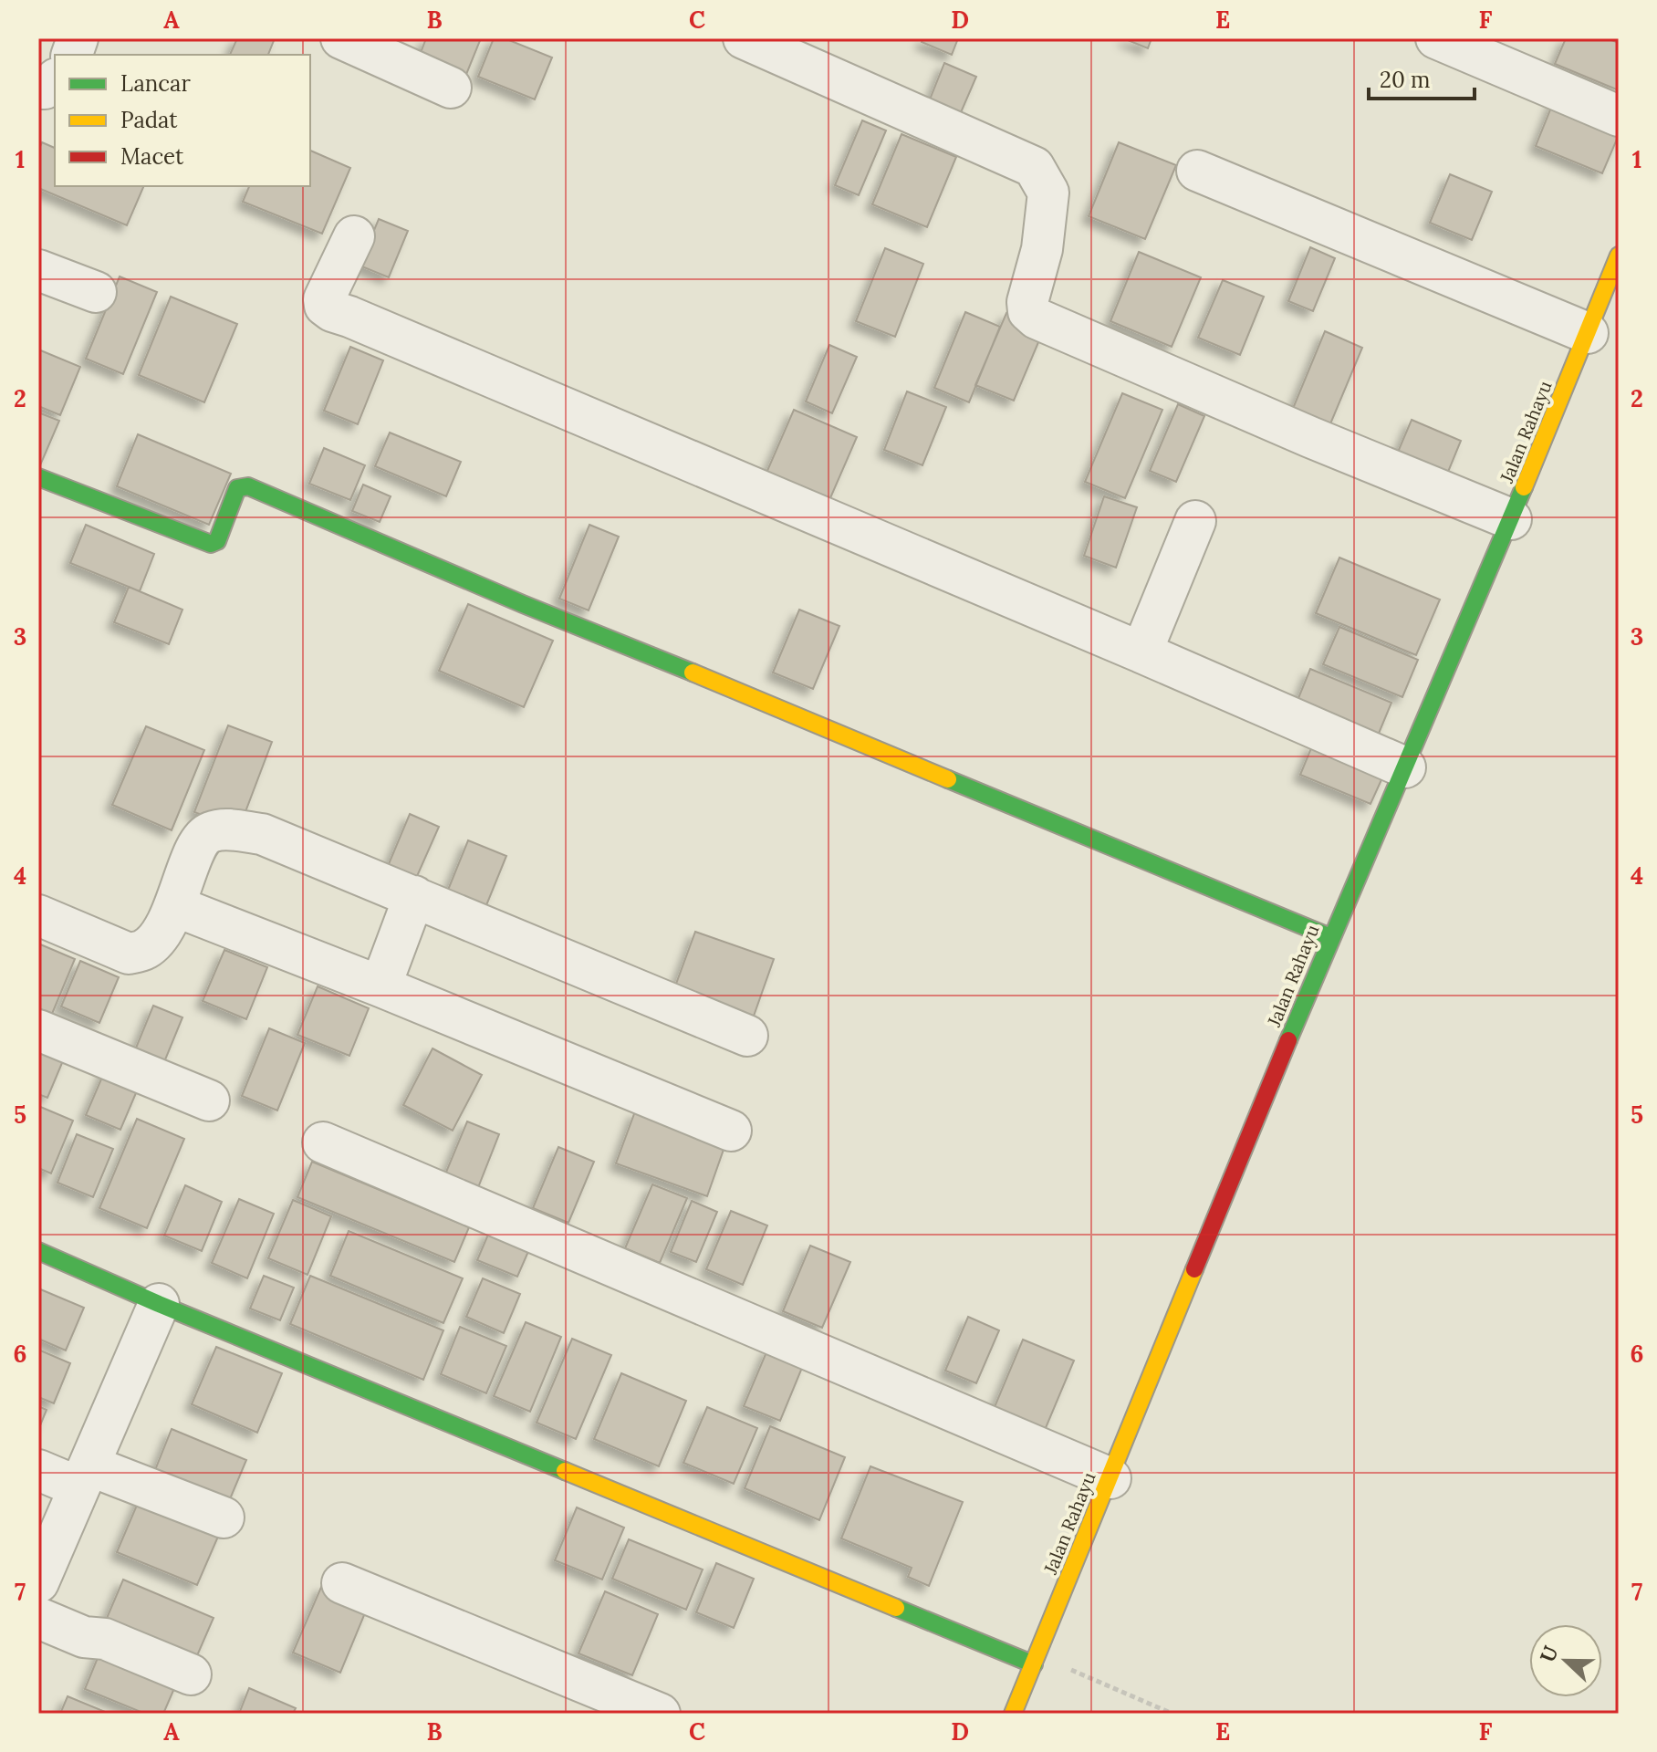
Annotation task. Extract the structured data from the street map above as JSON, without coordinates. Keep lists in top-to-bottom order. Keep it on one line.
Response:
{"streets":{"street":["Jalan Rahayu"]},"legend":["Lancar","Padat","Macet"],"scale_bar":"20 m","north":"left","grid":{"columns":["A","B","C","D","E","F"],"rows":["1","2","3","4","5","6","7"]}}
